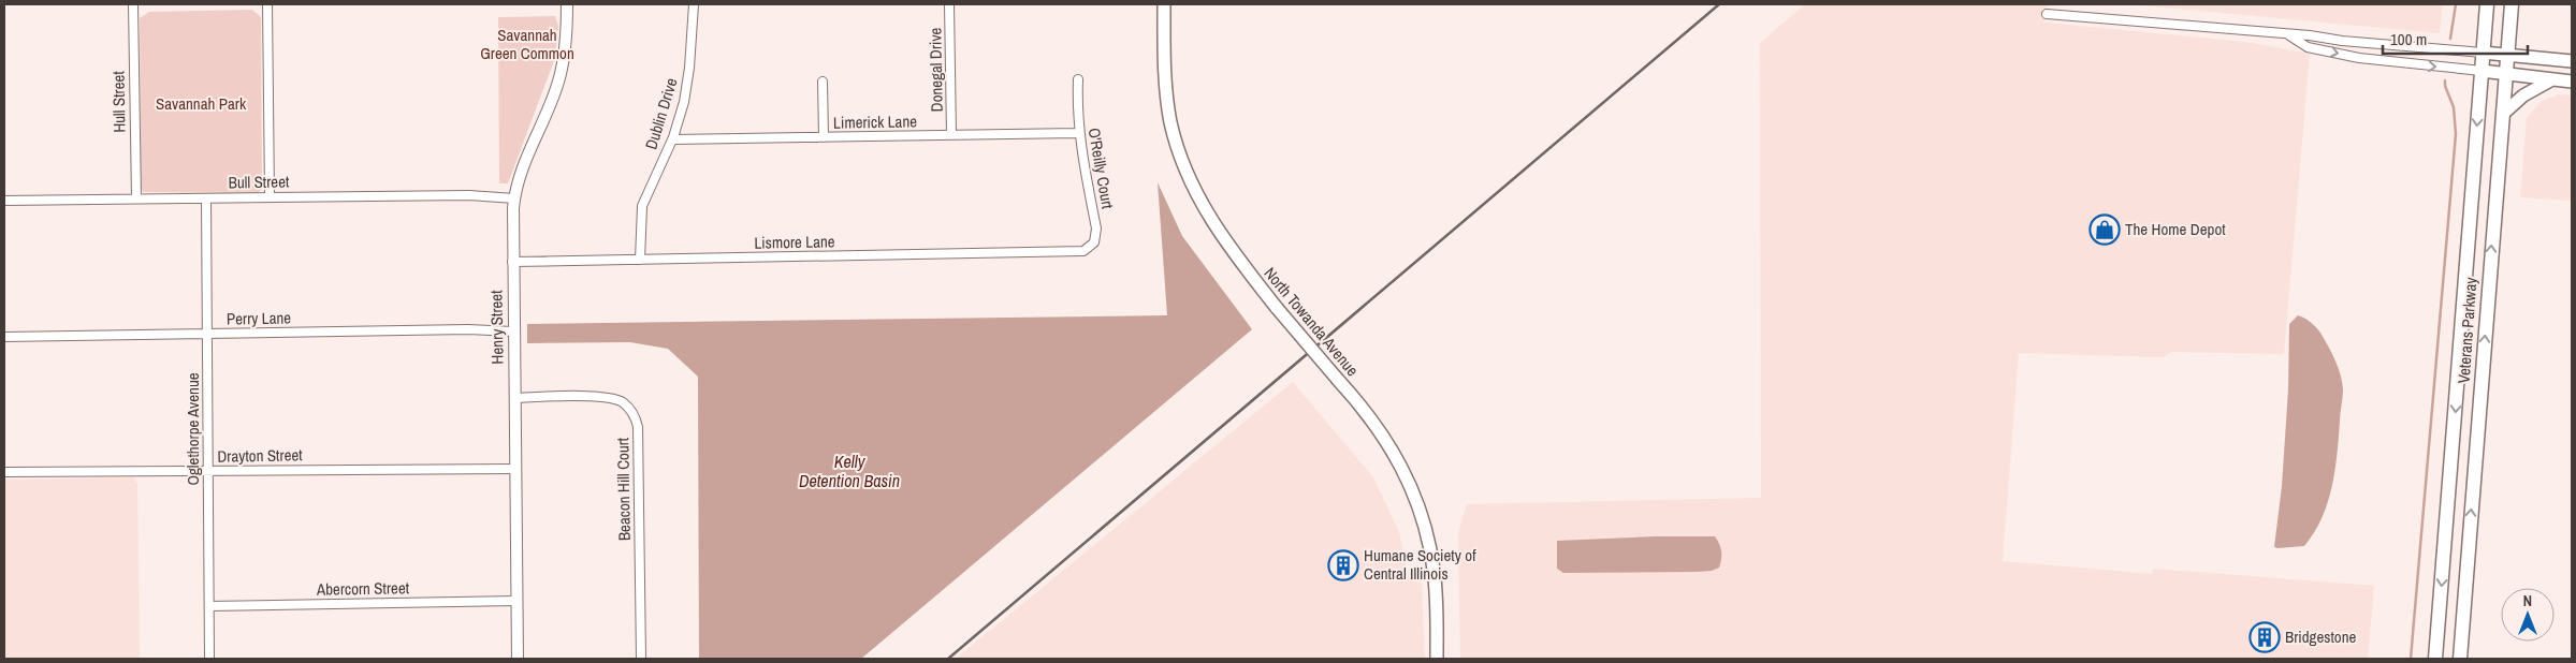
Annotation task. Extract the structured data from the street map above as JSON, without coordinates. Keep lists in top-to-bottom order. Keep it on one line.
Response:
{"streets":{"highway":["Veterans Parkway"],"main road":["North Towanda Avenue"],"street":["Donegal Drive","Hull Street","Dublin Drive","Limerick Lane","O'Reilly Court","Bull Street","Lismore Lane","Perry Lane","Henry Street","Oglethorpe Avenue","Drayton Street","Beacon Hill Court","Abercorn Street"]},"crossings":[["Donegal Drive","Limerick Lane"],["Hull Street","Bull Street"],["Dublin Drive","Limerick Lane"],["Dublin Drive","Lismore Lane"],["Limerick Lane","O'Reilly Court"],["O'Reilly Court","Lismore Lane"],["Bull Street","Henry Street"],["Bull Street","Oglethorpe Avenue"],["Lismore Lane","Henry Street"],["Perry Lane","Henry Street"],["Perry Lane","Oglethorpe Avenue"],["Henry Street","Drayton Street"],["Henry Street","Beacon Hill Court"],["Henry Street","Abercorn Street"],["Oglethorpe Avenue","Drayton Street"],["Oglethorpe Avenue","Abercorn Street"]],"water":["Kelly Detention Basin"],"parks":["Savannah Green Common","Savannah Park"],"places":{"shop":["The Home Depot"],"building":["Humane Society of Central Illinois","Bridgestone"]},"scale_bar":"100 m","north":"top"}
